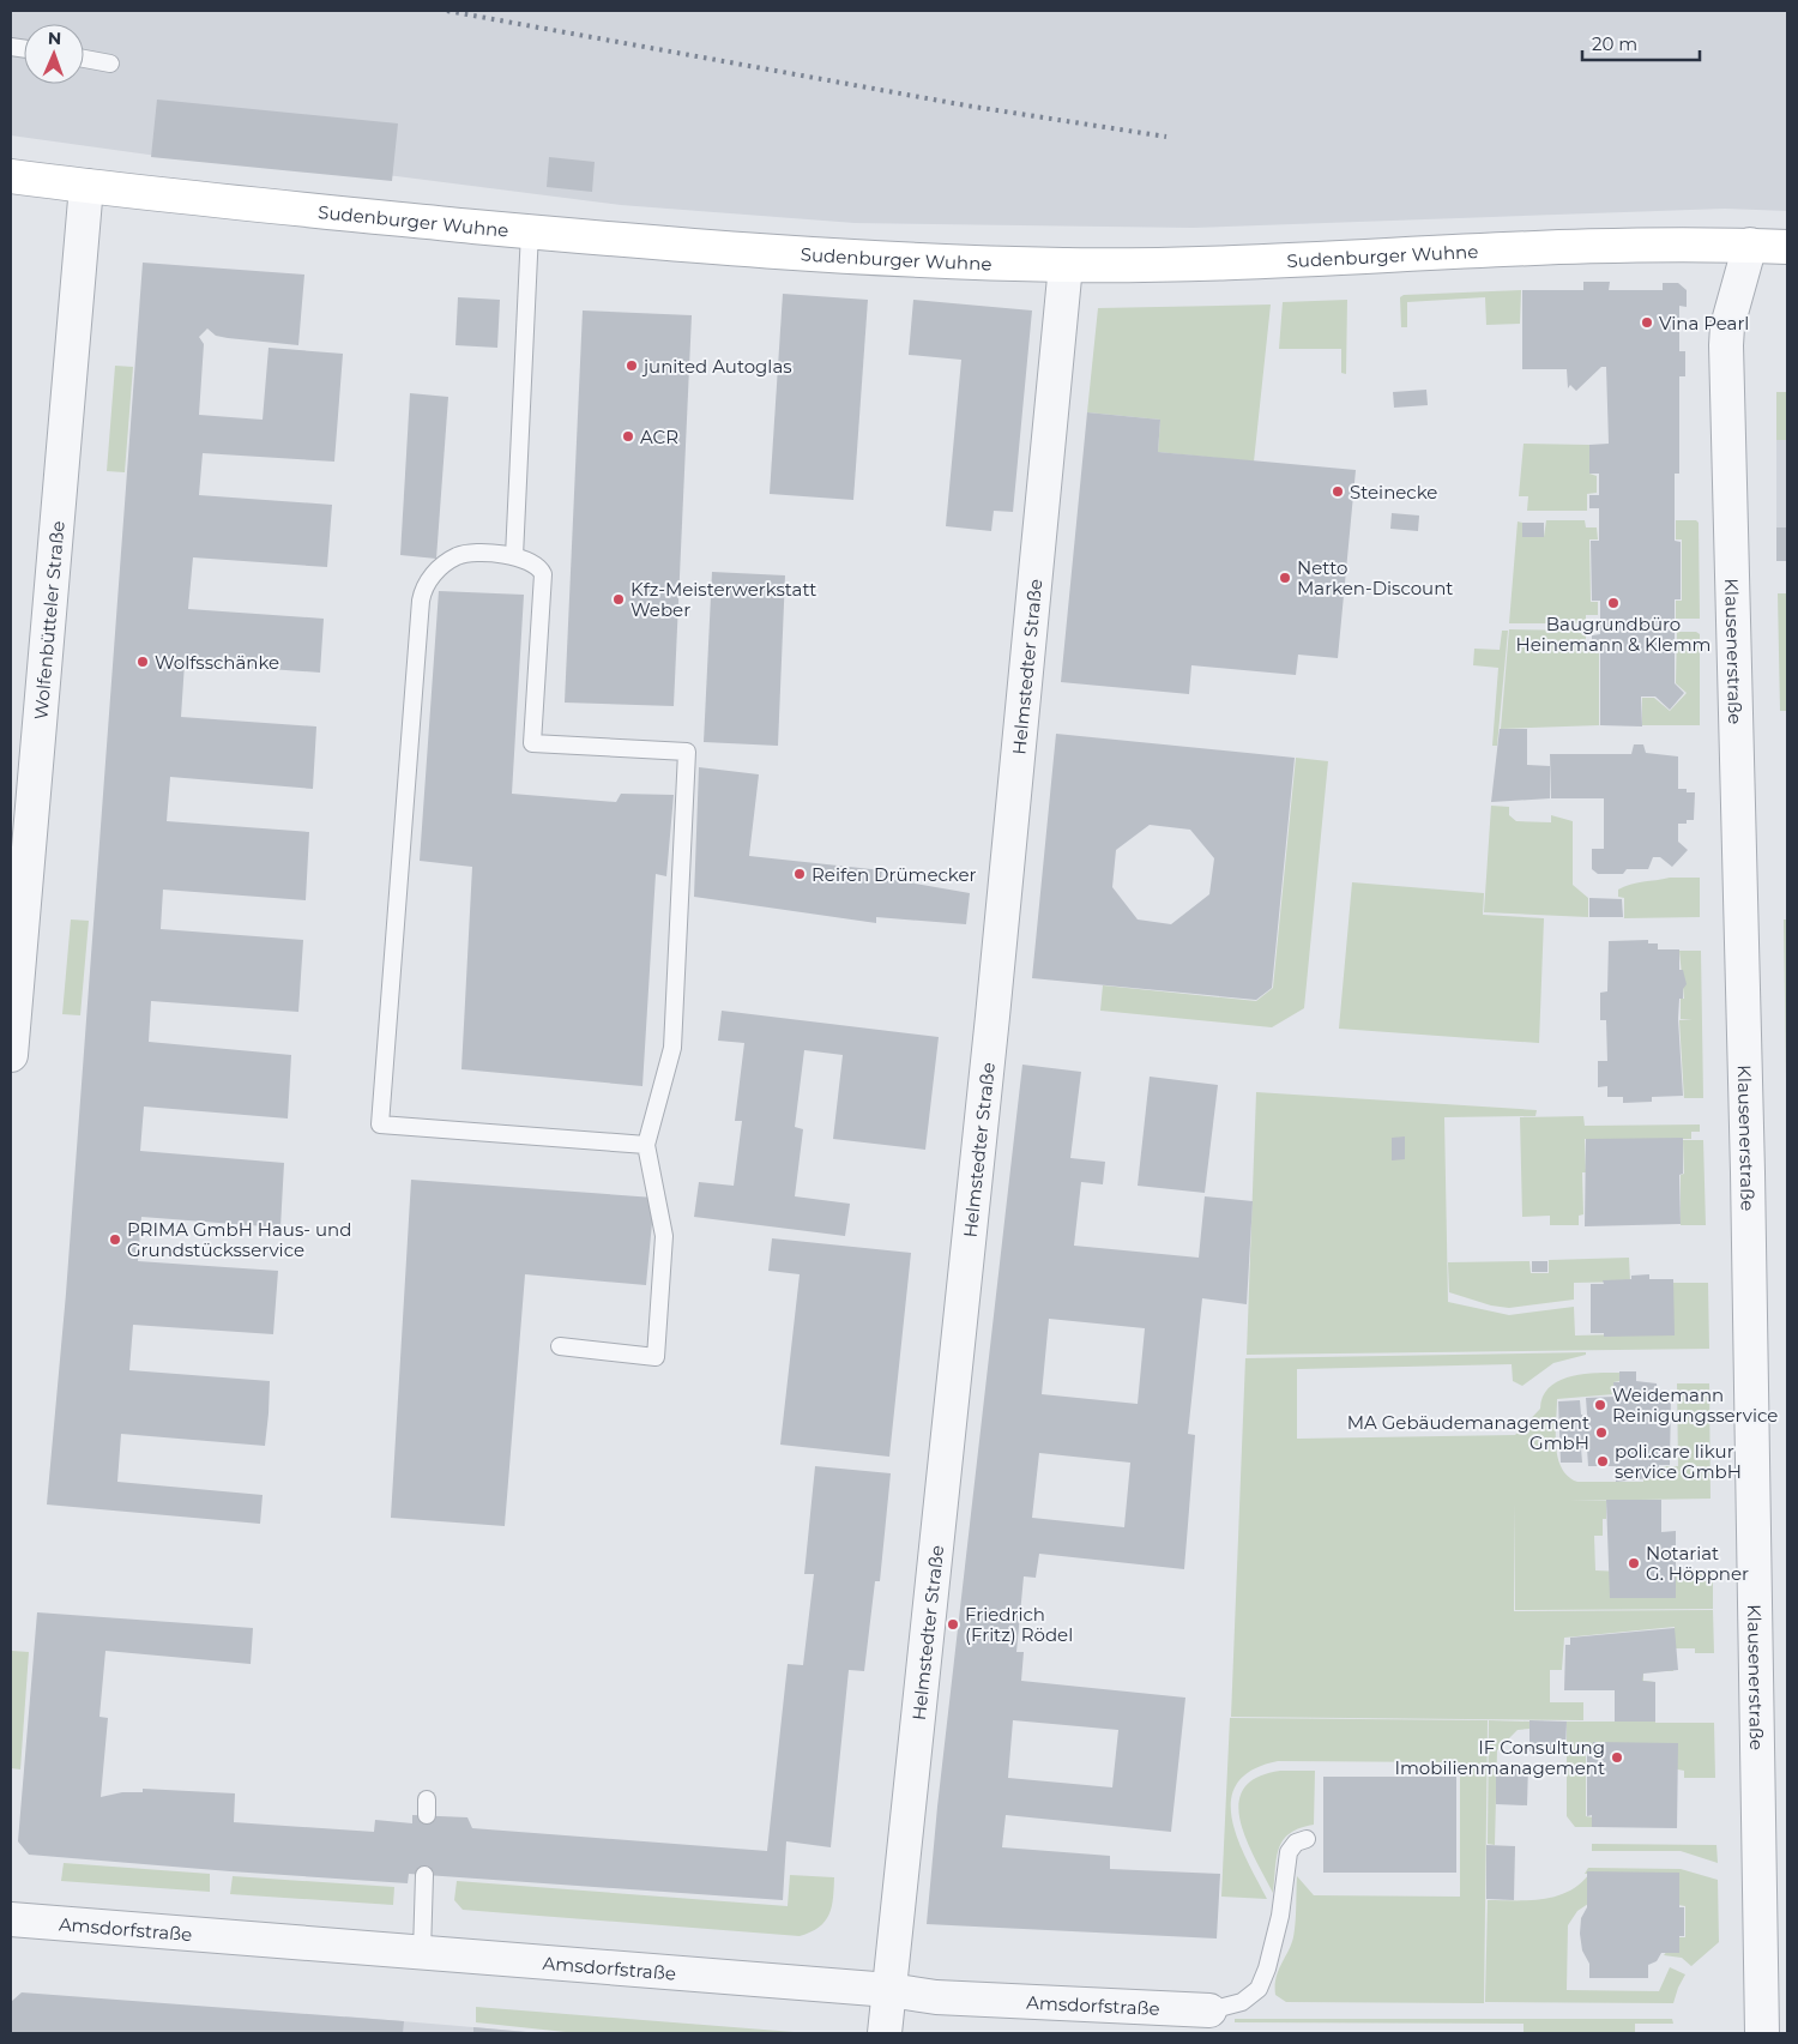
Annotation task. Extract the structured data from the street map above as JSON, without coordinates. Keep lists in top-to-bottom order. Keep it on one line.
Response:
{"streets":{"main road":["Sudenburger Wuhne"],"street":["Wolfenbütteler Straße","Klausenerstraße","Helmstedter Straße","Amsdorfstraße"]},"crossings":[["Sudenburger Wuhne","Wolfenbütteler Straße"],["Sudenburger Wuhne","Klausenerstraße"],["Sudenburger Wuhne","Helmstedter Straße"],["Helmstedter Straße","Amsdorfstraße"]],"places":["Vina Pearl","junited Autoglas","ACR","Steinecke","Netto Marken-Discount","Kfz-Meisterwerkstatt Weber","Baugrundbüro Heinemann & Klemm","Wolfsschänke","Reifen Drümecker","PRIMA GmbH Haus- und Grundstücksservice","Weidemann Reinigungsservice","MA Gebäudemanagement GmbH","poli.care likur service GmbH","Notariat G. Höppner","Friedrich (Fritz) Rödel","IF Consultung Imobilienmanagement"],"scale_bar":"20 m","north":"top"}
